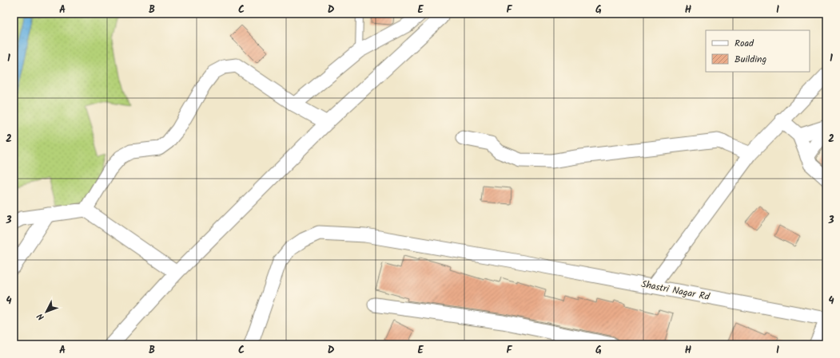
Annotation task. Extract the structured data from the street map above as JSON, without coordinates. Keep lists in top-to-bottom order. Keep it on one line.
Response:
{"streets":{"street":["Shastri Nagar Rd"]},"legend":["Road","Building"],"north":"bottom left","grid":{"columns":["A","B","C","D","E","F","G","H","I"],"rows":["1","2","3","4"]}}
